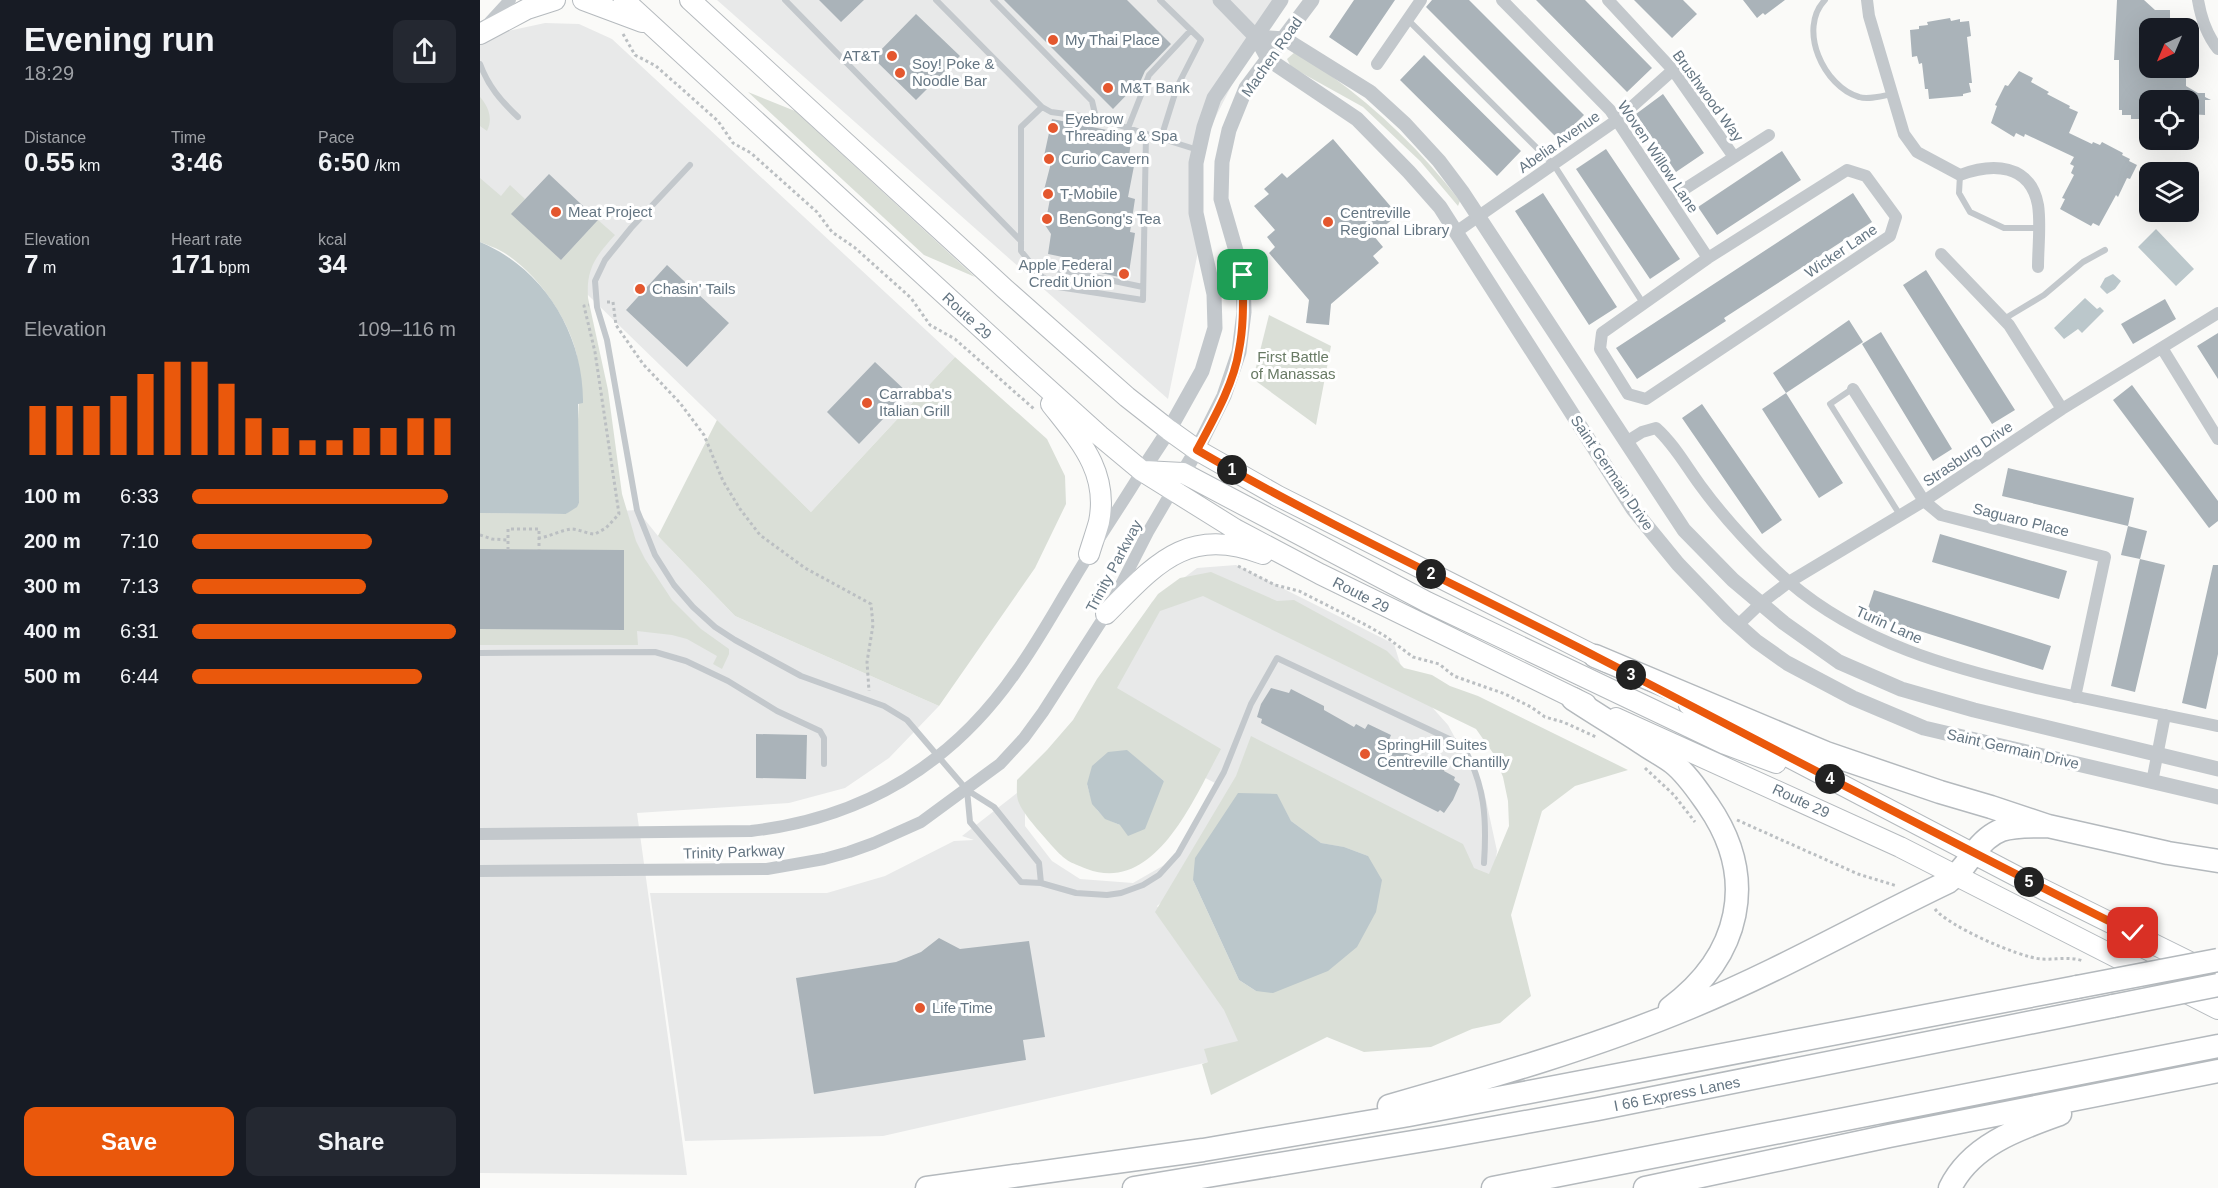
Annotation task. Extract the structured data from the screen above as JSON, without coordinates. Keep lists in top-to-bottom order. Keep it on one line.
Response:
{"streets":{"highway":["I 66 Express Lanes"],"main road":["Route 29"],"street":["Machen Road","Brushwood Way","Abelia Avenue","Woven Willow Lane","Wicker Lane","Strasburg Drive","Saint Germain Drive","Saguaro Place","Trinity Parkway","Turin Lane"]},"crossings":[["Machen Road","Route 29"],["Machen Road","Saint Germain Drive"],["Machen Road","Trinity Parkway"],["Brushwood Way","Abelia Avenue"],["Abelia Avenue","Woven Willow Lane"],["Abelia Avenue","Saint Germain Drive"],["Woven Willow Lane","Wicker Lane"],["Route 29","Trinity Parkway"],["Strasburg Drive","Saint Germain Drive"],["Strasburg Drive","Saguaro Place"],["Strasburg Drive","Turin Lane"],["Saint Germain Drive","Turin Lane"],["Saguaro Place","Turin Lane"]],"parks":["First Battle of Manassas"],"places":["My Thai Place","AT&T","Soy! Poke & Noodle Bar","M&T Bank","Eyebrow Threading & Spa","Curio Cavern","T-Mobile","Meat Project","BenGong's Tea","Centreville Regional Library","Apple Federal Credit Union","Chasin' Tails","Carrabba's Italian Grill","SpringHill Suites Centreville Chantilly","Life Time"],"north":"bottom left","page":{"heading":["Evening run","18:29"],"stats":[["Distance","0.55 km"],["Time","3:46"],["Pace","6:50 /km"],["Elevation","7 m"],["Heart rate","171 bpm"],["kcal","34"]],"chart":["Elevation","109–116 m"],"pins":["1","2","3","4","5"],"list":[{"name":"100 m","note":"6:33"},{"name":"200 m","note":"7:10"},{"name":"300 m","note":"7:13"},{"name":"400 m","note":"6:31"},{"name":"500 m","note":"6:44"}],"buttons":["Save","Share"]}}
